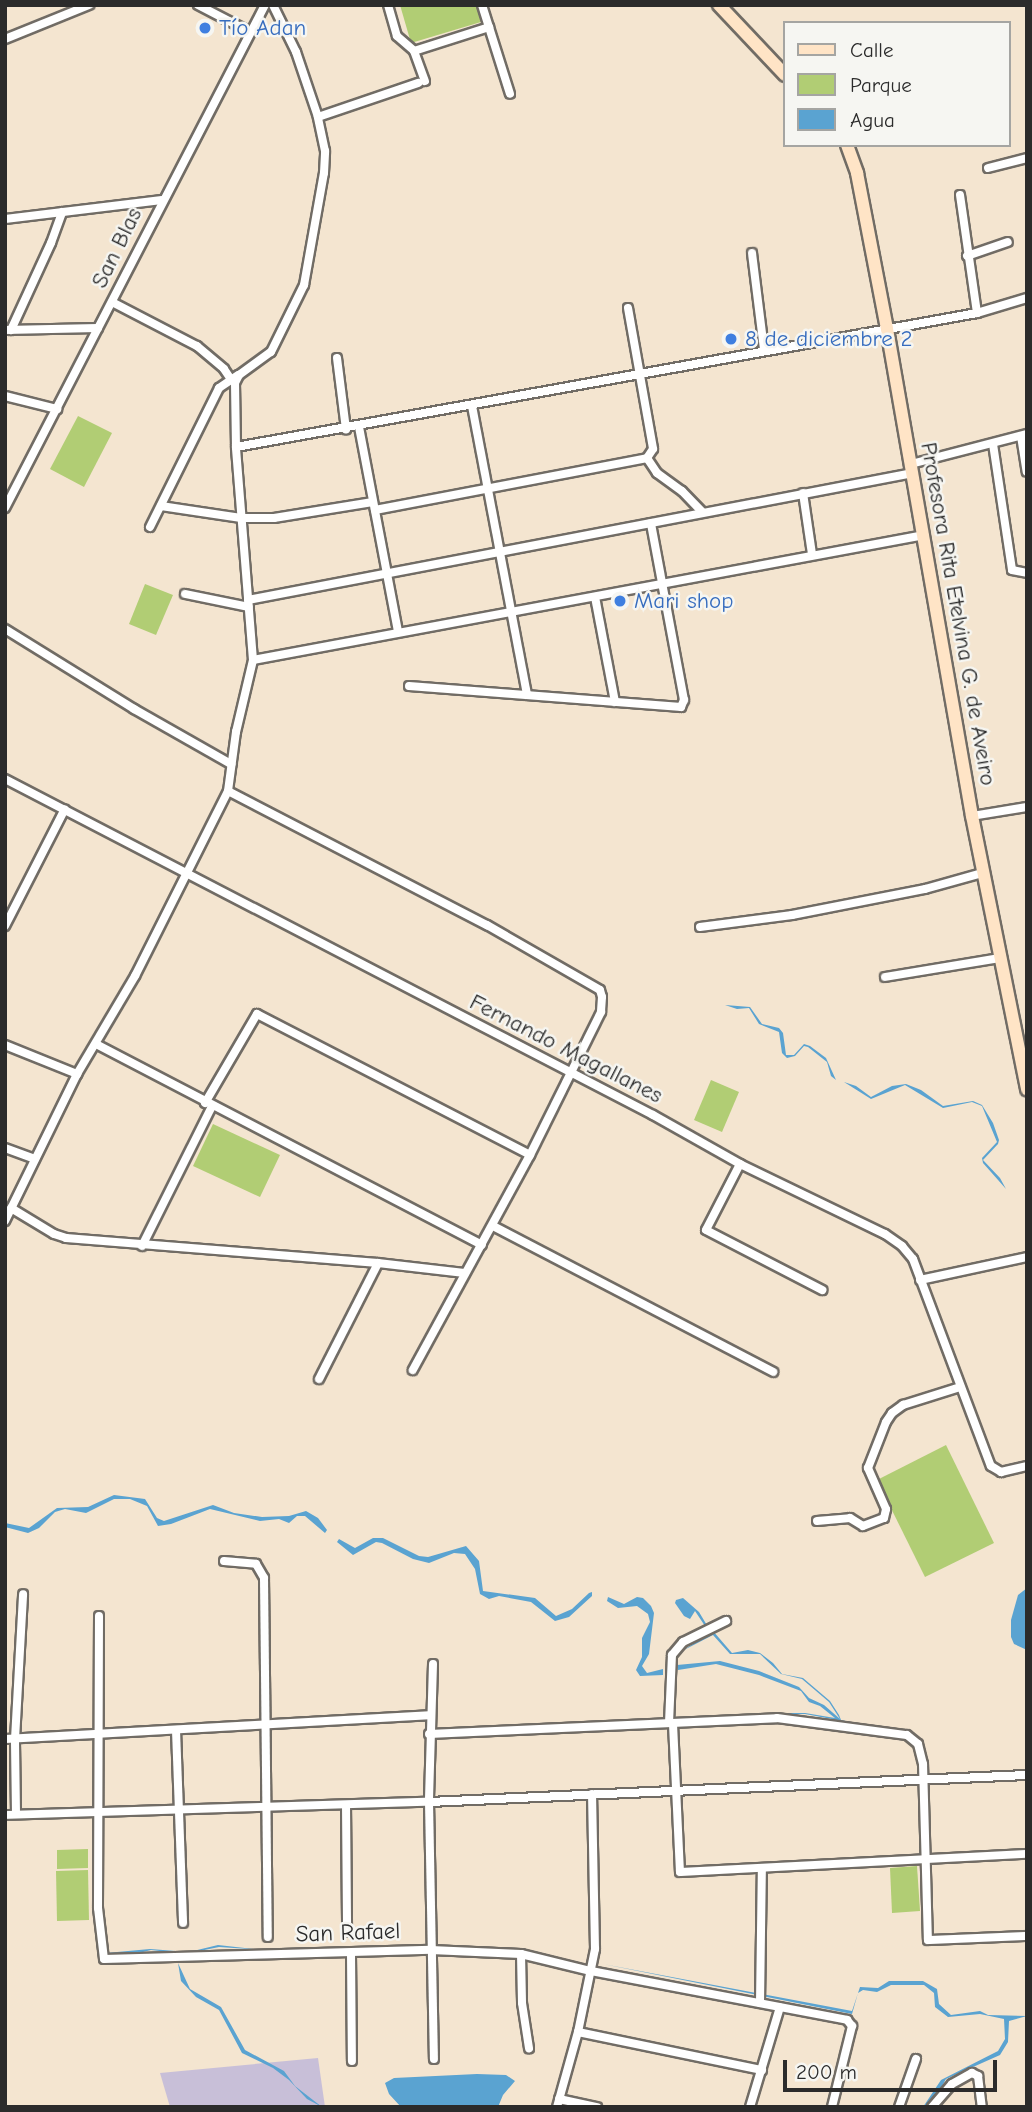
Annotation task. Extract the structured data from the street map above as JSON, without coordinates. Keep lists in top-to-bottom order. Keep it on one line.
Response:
{"streets":{"street":["San Blas","Profesora Rita Etelvina G. de Aveiro","Fernando Magallanes","San Rafael"]},"places":["Tío Adan","8 de diciembre 2","Mari shop"],"legend":["Calle","Parque","Agua"],"scale_bar":"200 m"}
